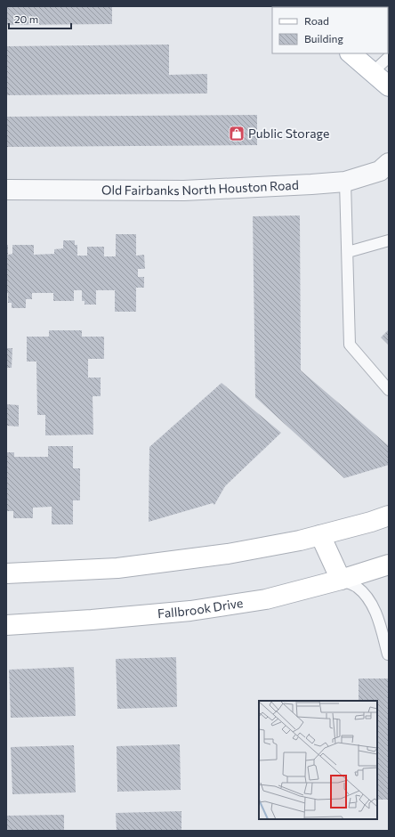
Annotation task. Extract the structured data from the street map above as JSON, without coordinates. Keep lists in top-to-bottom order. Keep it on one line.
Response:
{"streets":{"main road":["Fallbrook Drive"],"street":["Old Fairbanks North Houston Road"]},"places":{"shop":["Public Storage"]},"legend":["Road","Building"],"scale_bar":"20 m"}
